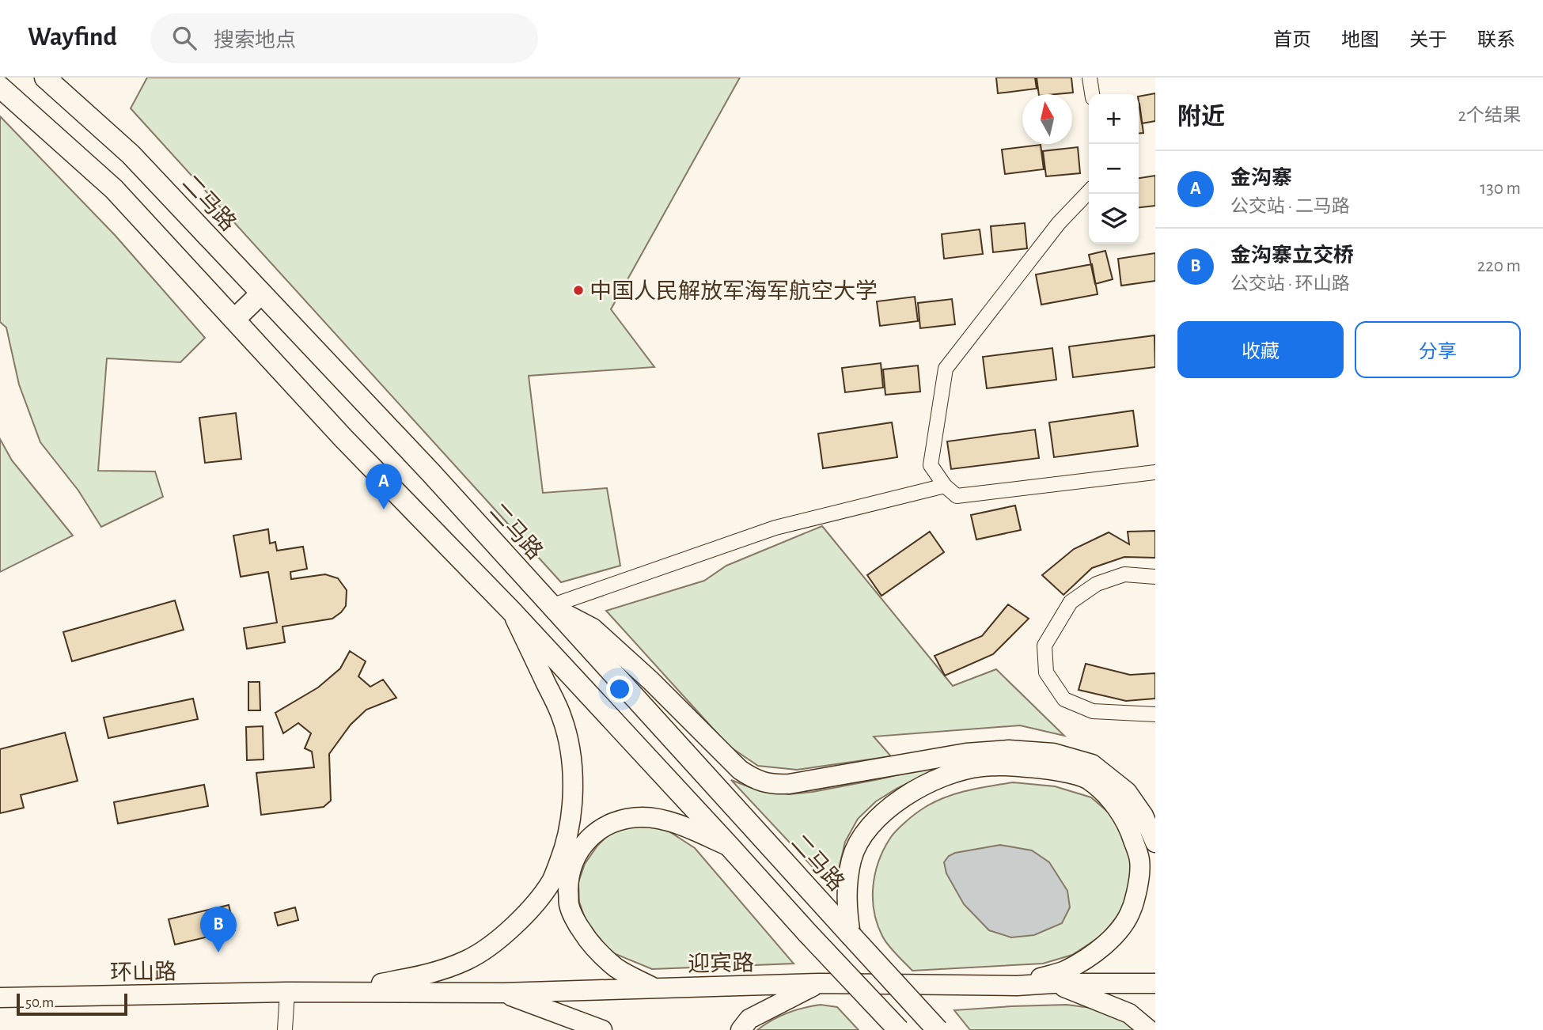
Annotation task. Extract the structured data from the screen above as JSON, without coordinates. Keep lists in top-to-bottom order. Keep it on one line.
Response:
{"streets":{"main road":["二马路","迎宾路","环山路"]},"crossings":[["迎宾路","环山路"]],"places":["中国人民解放军海军航空大学"],"scale_bar":"50 m","north":"top","page":{"header":"Wayfind","search":"搜索地点","nav":["首页","地图","关于","联系"],"heading":["附近","2个结果"],"map_buttons":["+","−"],"list":[{"mark":"A","name":"金沟寨","note":"公交站 · 二马路","value":"130 m"},{"mark":"B","name":"金沟寨立交桥","note":"公交站 · 环山路","value":"220 m"}],"buttons":["收藏","分享"],"pins":["A","B"],"scale":"50 m"}}
